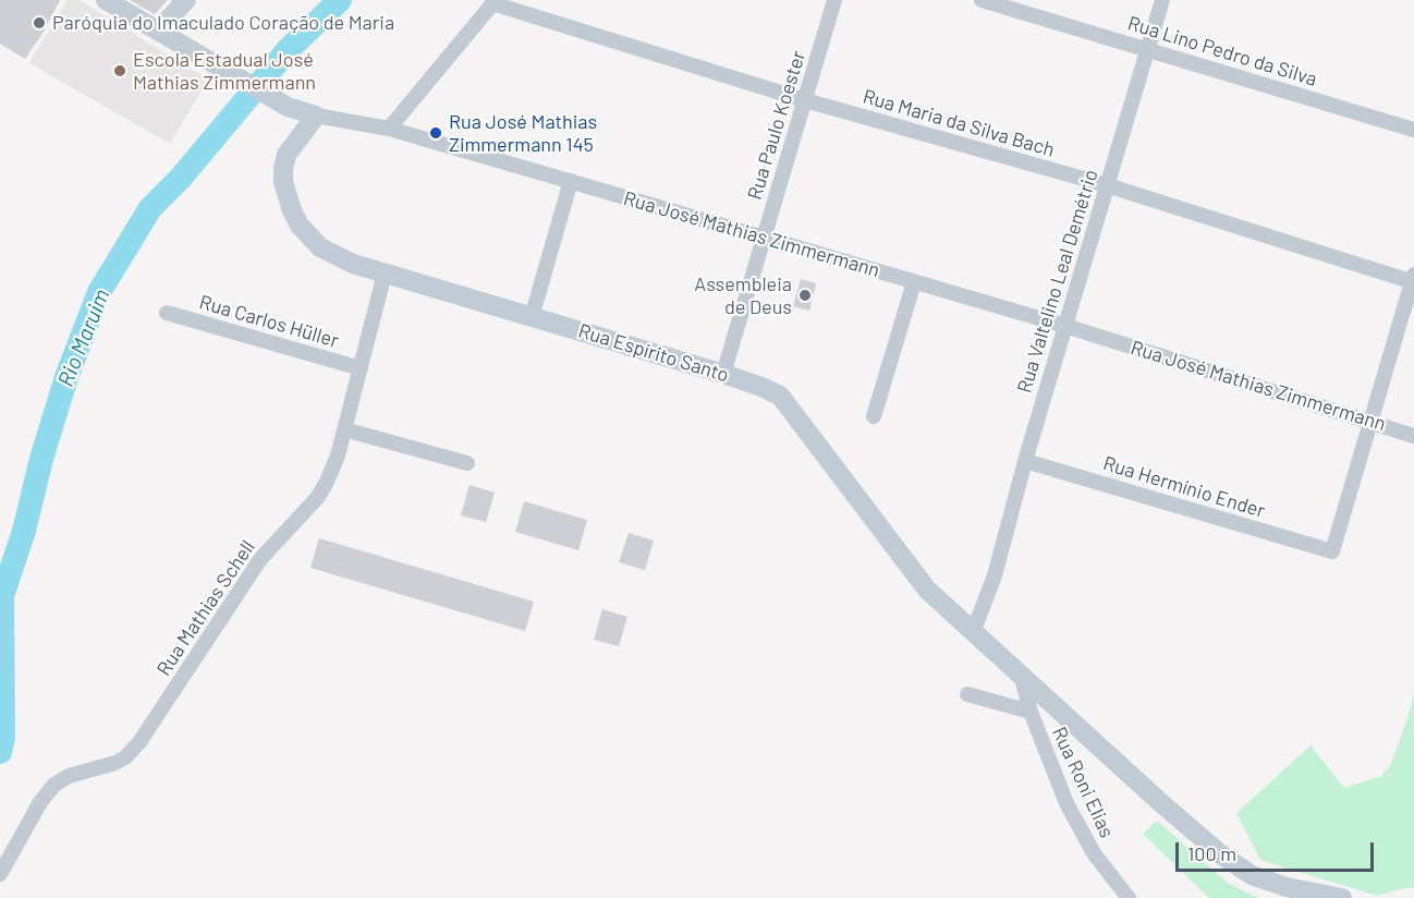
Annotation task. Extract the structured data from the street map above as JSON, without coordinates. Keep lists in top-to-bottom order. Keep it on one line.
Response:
{"streets":{"street":["Rua Lino Pedro da Silva","Rua Maria da Silva Bach","Rua Paulo Koester","Rua José Mathias Zimmermann","Rua Valtelino Leal Demétrio","Rua Carlos Hüller","Rua Espírito Santo","Rua Hermínio Ender","Rua Mathias Schell","Rua Roni Elias"]},"crossings":[["Rua Lino Pedro da Silva","Rua Valtelino Leal Demétrio"],["Rua Maria da Silva Bach","Rua Paulo Koester"],["Rua Maria da Silva Bach","Rua Valtelino Leal Demétrio"],["Rua Paulo Koester","Rua José Mathias Zimmermann"],["Rua Paulo Koester","Rua Espírito Santo"],["Rua José Mathias Zimmermann","Rua Valtelino Leal Demétrio"],["Rua José Mathias Zimmermann","Rua Espírito Santo"],["Rua José Mathias Zimmermann","Rua Hermínio Ender"],["Rua Valtelino Leal Demétrio","Rua Espírito Santo"],["Rua Valtelino Leal Demétrio","Rua Hermínio Ender"],["Rua Carlos Hüller","Rua Mathias Schell"],["Rua Espírito Santo","Rua Mathias Schell"],["Rua Espírito Santo","Rua Roni Elias"]],"water":["Rio Maruim"],"places":["Paróquia do Imaculado Coração de Maria","Escola Estadual José Mathias Zimmermann","Rua José Mathias Zimmermann 145","Assembleia de Deus"],"scale_bar":"100 m"}
